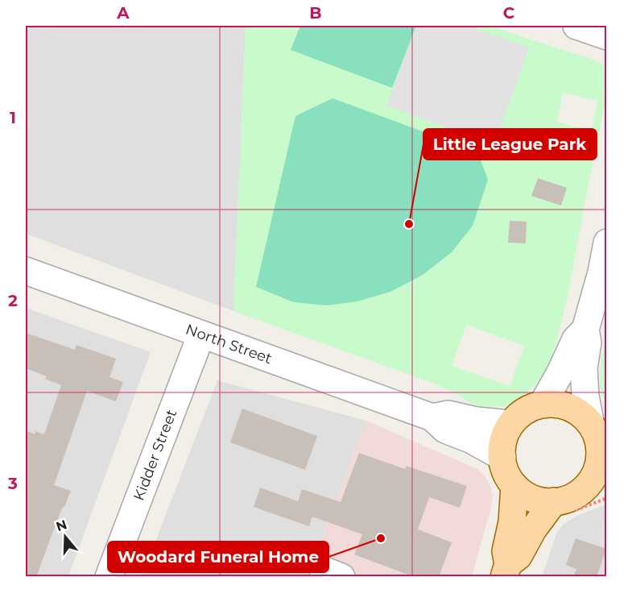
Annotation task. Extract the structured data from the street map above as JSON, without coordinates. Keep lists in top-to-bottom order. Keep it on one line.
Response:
{"streets":{"street":["North Street","Kidder Street"]},"crossings":[["North Street","Kidder Street"]],"places":["Little League Park","Woodard Funeral Home"],"north":"top","grid":{"columns":["A","B","C"],"rows":["1","2","3"]}}
